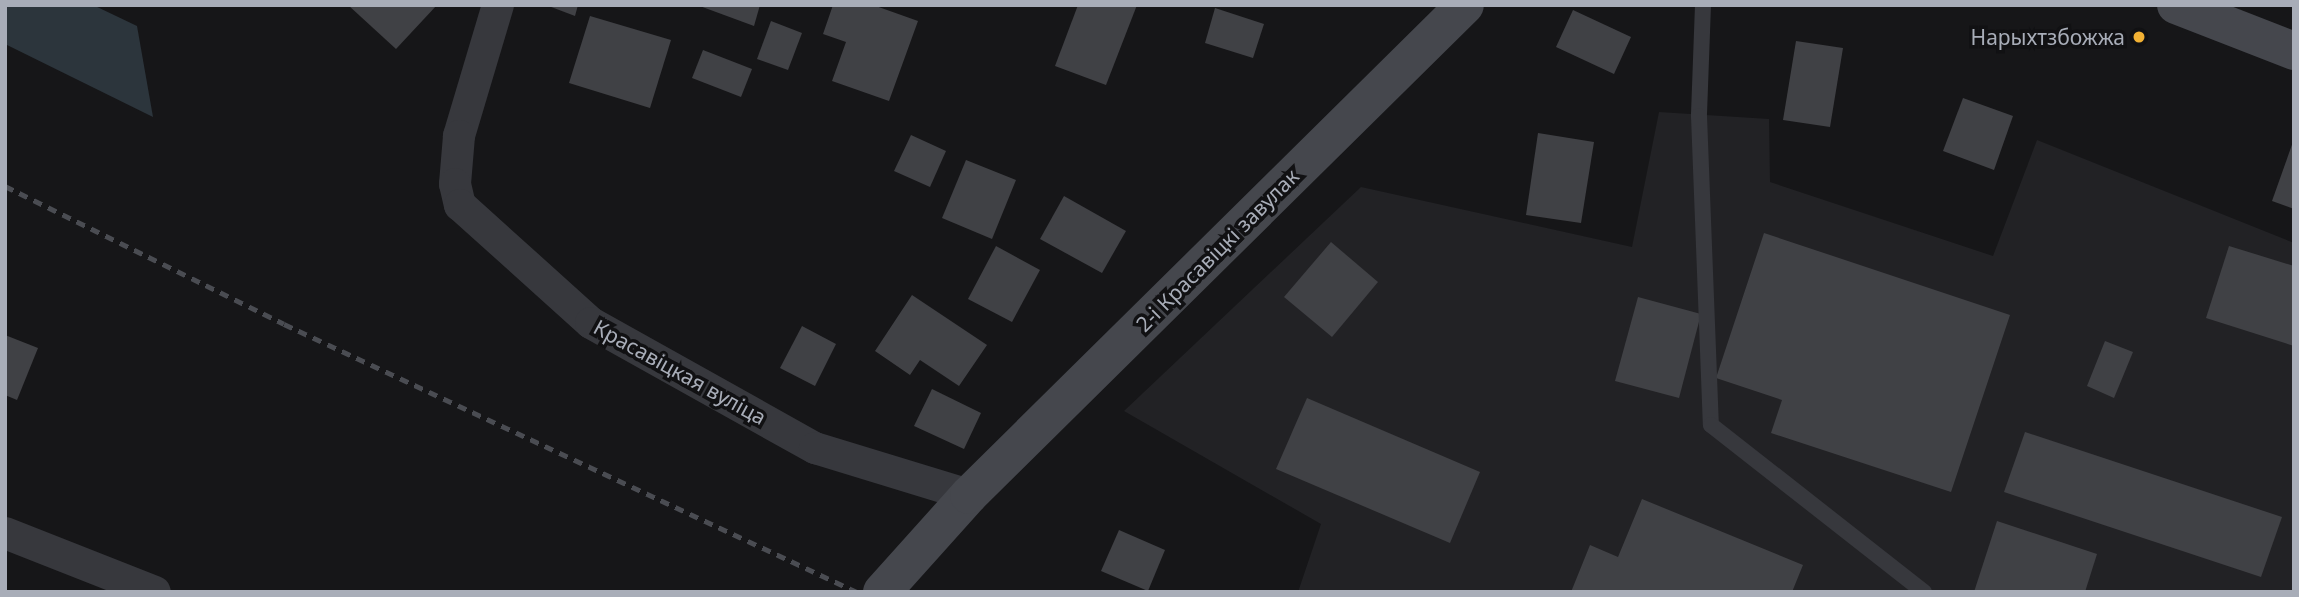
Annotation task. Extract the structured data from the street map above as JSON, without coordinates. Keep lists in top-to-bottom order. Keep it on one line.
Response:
{"streets":{"main road":["2-і Красавіцкі завулак"],"street":["Красавіцкая вуліца"]},"crossings":[["2-і Красавіцкі завулак","Красавіцкая вуліца"]],"places":["Нарыхтзбожжа"]}
